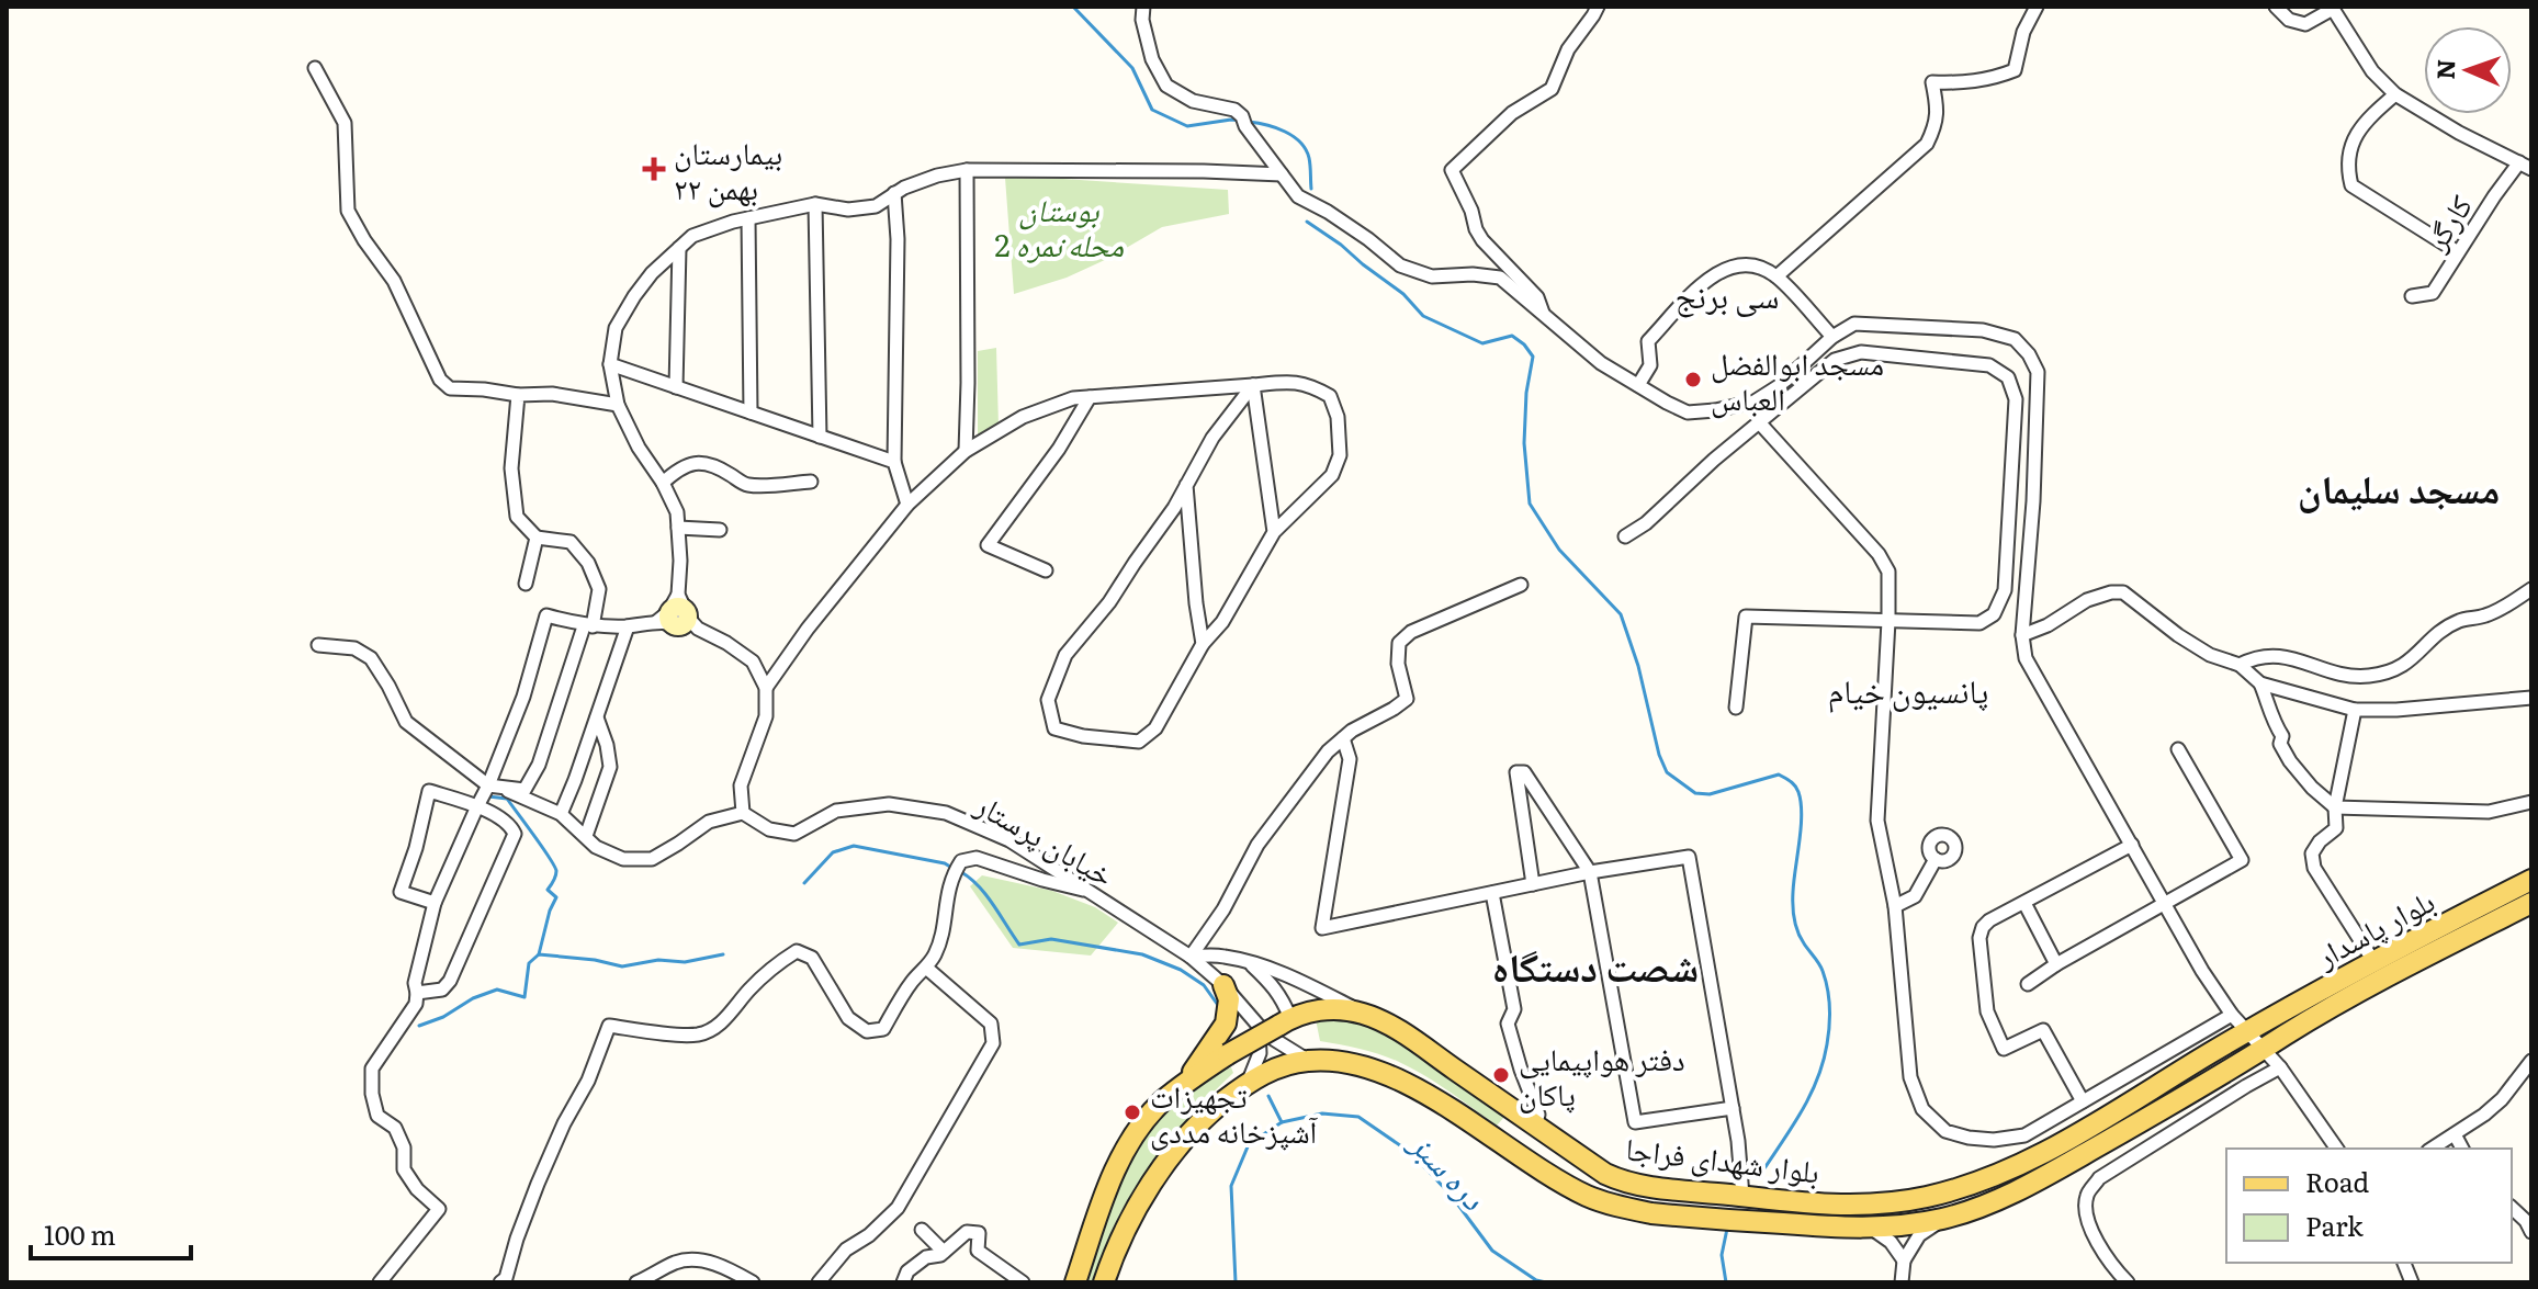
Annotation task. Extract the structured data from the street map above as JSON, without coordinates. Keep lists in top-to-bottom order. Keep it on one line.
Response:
{"streets":{"main road":["بلوار پاسدار","بلوار شهدای فراجا"],"street":["کارگر","خیابان پرستار"]},"crossings":[["خیابان پرستار","بلوار شهدای فراجا"],["بلوار پاسدار","بلوار شهدای فراجا"]],"districts":["سی برنج","مسجد سلیمان","پانسیون خیام","شصت دستگاه"],"water":["دره سبز"],"parks":["بوستان محله نمره 2"],"places":{"health":["بیمارستان ۲۲ بهمن"],"other":["مسجد ابوالفضل العباس","دفتر هواپیمایی پاکان","تجهیزات آشپزخانه مددی"]},"legend":["Road","Park"],"scale_bar":"100 m","north":"left"}
